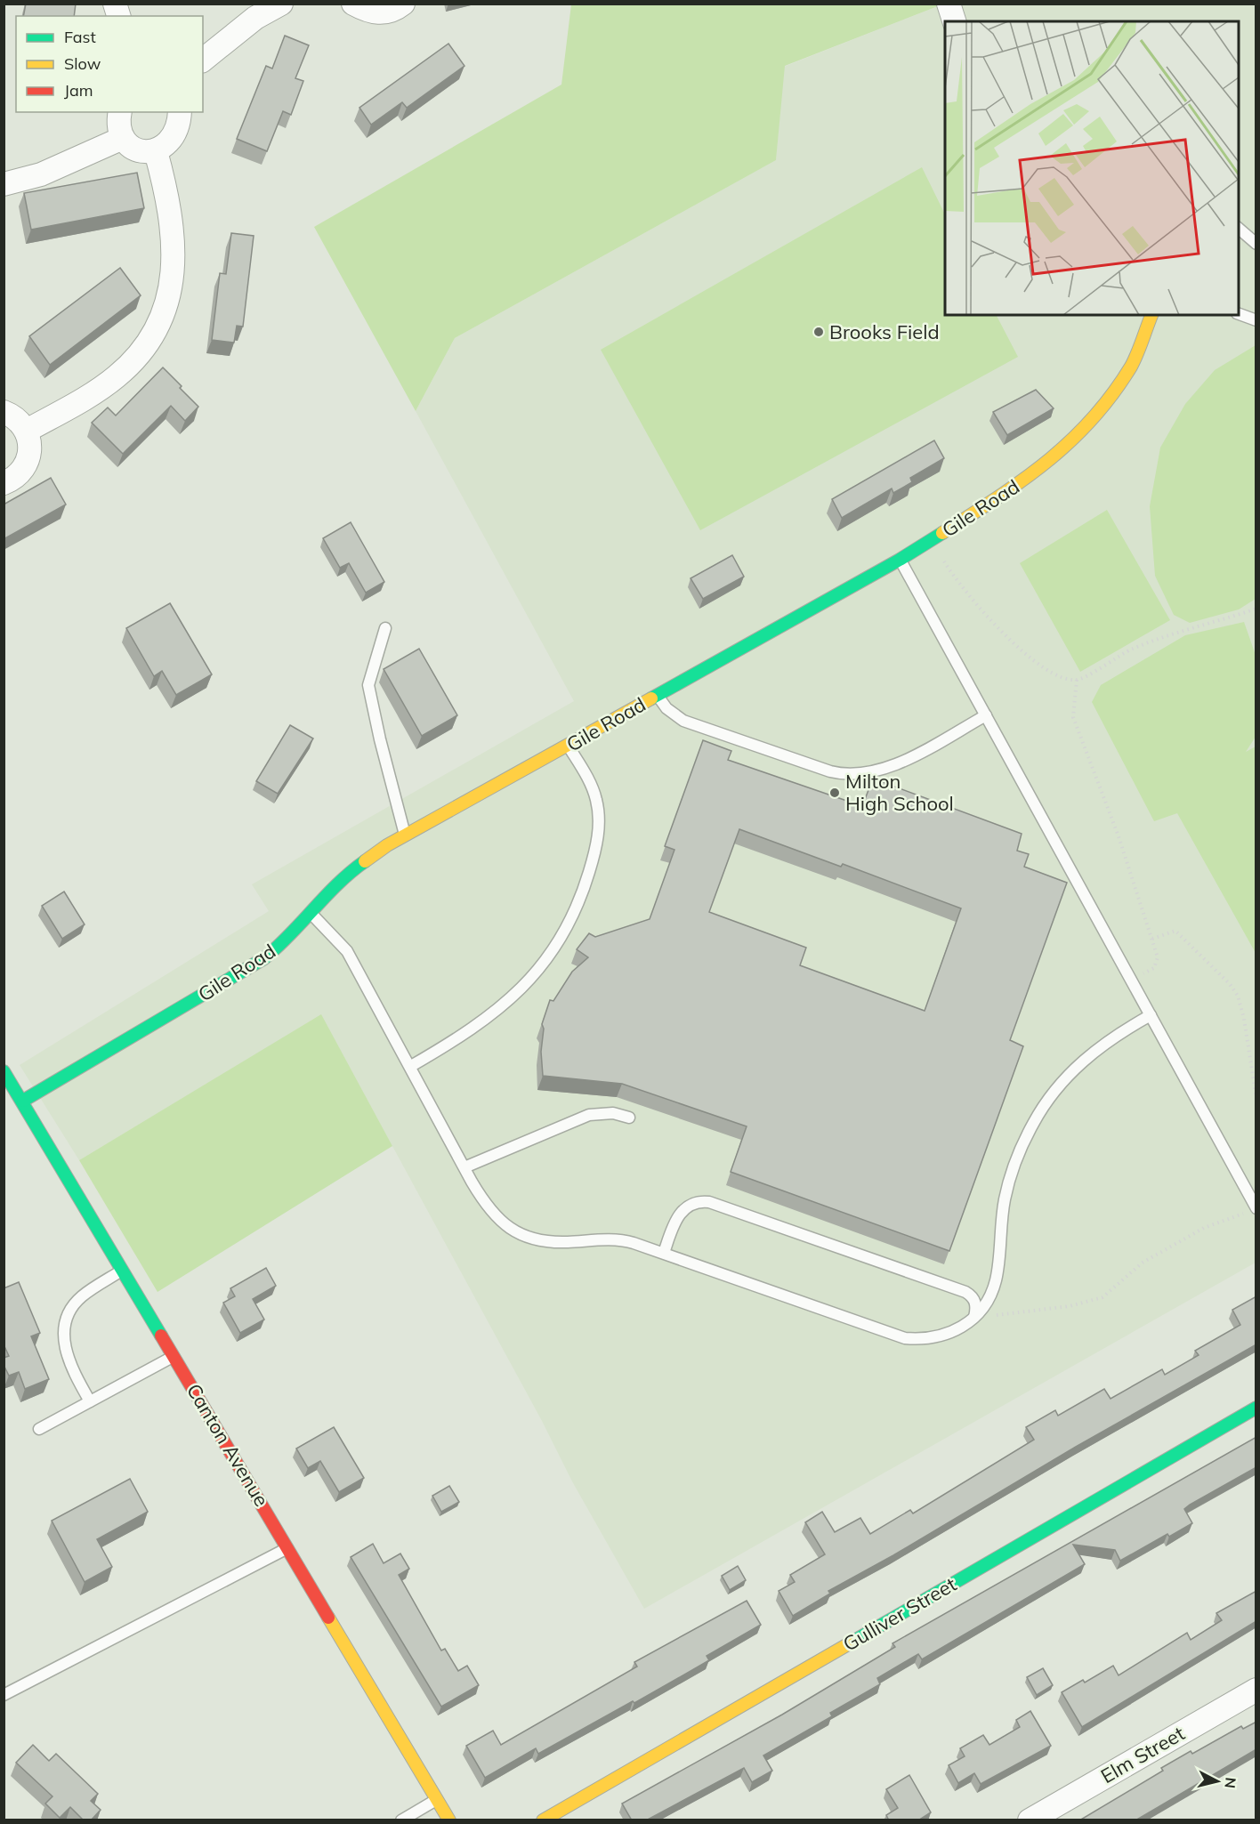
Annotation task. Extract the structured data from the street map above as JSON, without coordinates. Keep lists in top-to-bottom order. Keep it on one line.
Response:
{"streets":{"street":["Gile Road","Canton Avenue","Gulliver Street","Elm Street"]},"crossings":[["Gile Road","Canton Avenue"]],"places":["Brooks Field","Milton High School"],"legend":["Fast","Slow","Jam"],"north":"right"}
